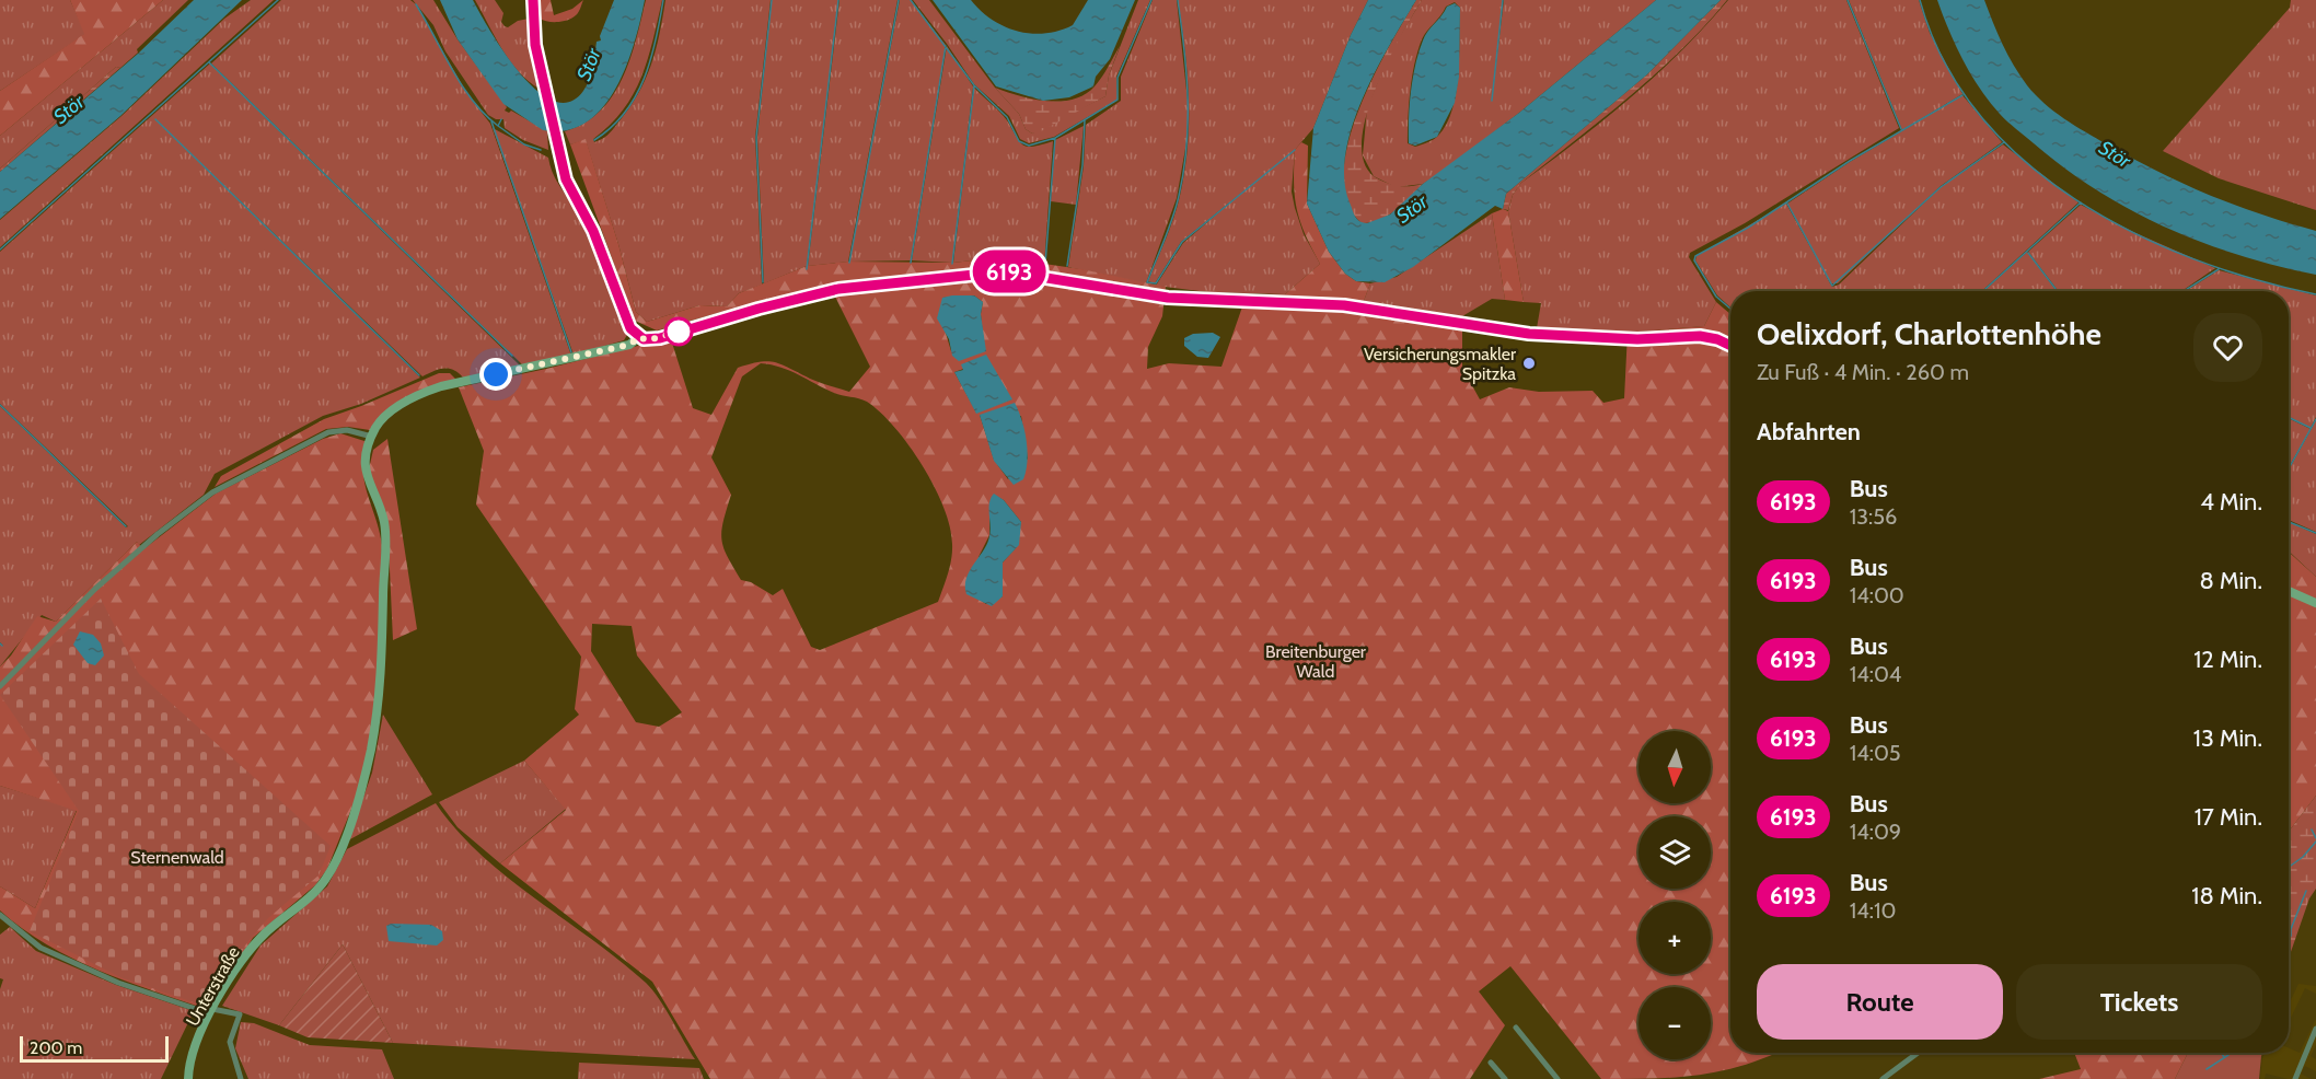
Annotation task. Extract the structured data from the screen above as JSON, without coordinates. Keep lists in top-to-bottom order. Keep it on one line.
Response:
{"streets":{"main road":["Unterstraße"]},"water":["Stör"],"parks":["Breitenburger Wald","Sternenwald"],"places":["Versicherungsmakler Spitzka"],"lines":["bus line 6193"],"scale_bar":"200 m","north":"bottom","page":{"on_map":"6193","heading":[["Oelixdorf, Charlottenhöhe","Zu Fuß · 4 Min. · 260 m"],"Abfahrten"],"list":[{"mark":"6193","name":"Bus","note":"13:56","value":"4 Min."},{"mark":"6193","name":"Bus","note":"14:00","value":"8 Min."},{"mark":"6193","name":"Bus","note":"14:04","value":"12 Min."},{"mark":"6193","name":"Bus","note":"14:05","value":"13 Min."},{"mark":"6193","name":"Bus","note":"14:09","value":"17 Min."},{"mark":"6193","name":"Bus","note":"14:10","value":"18 Min."}],"map_buttons":["+","−"],"buttons":["Route","Tickets"],"scale":"200 m"}}
